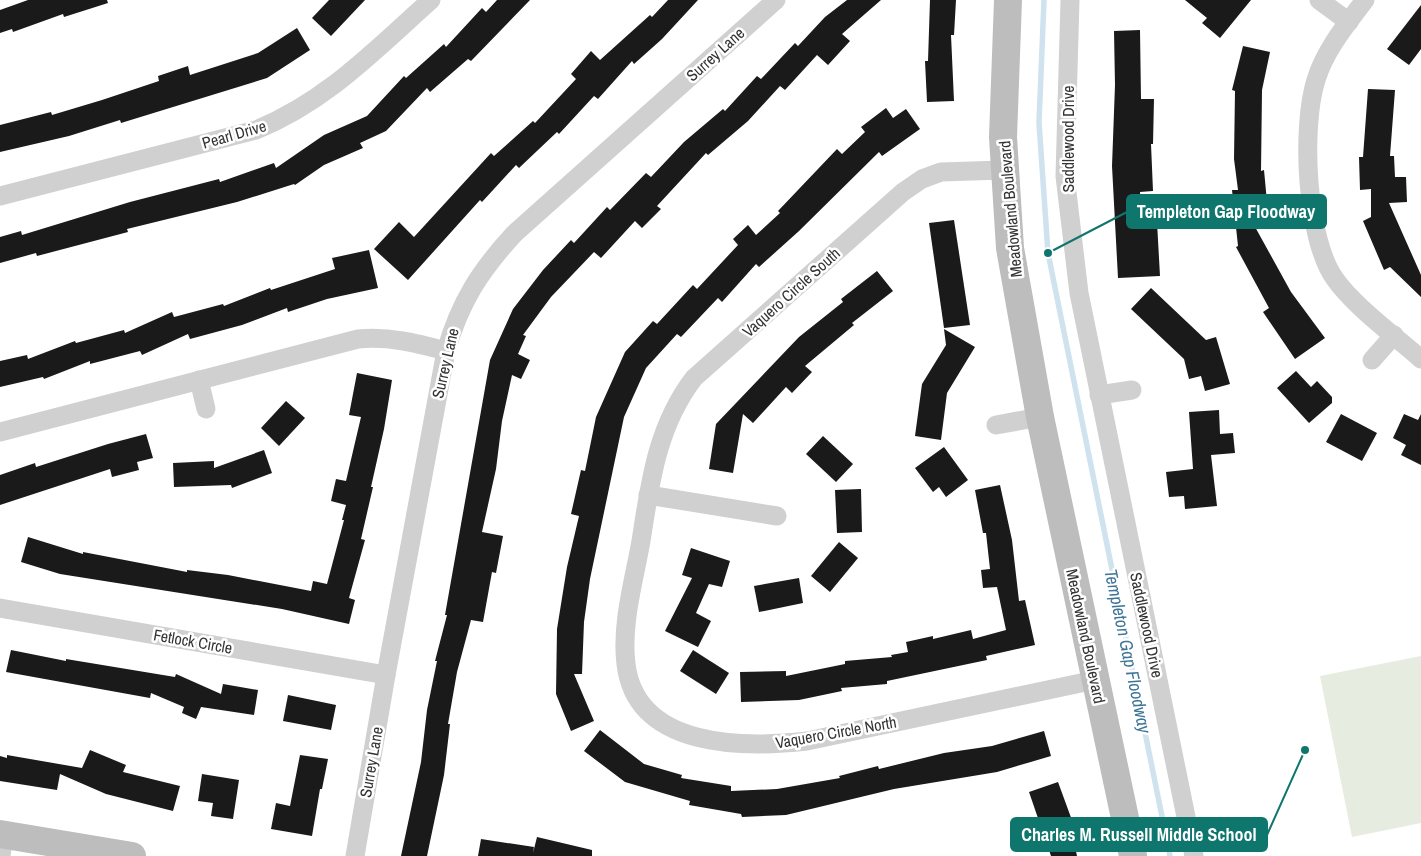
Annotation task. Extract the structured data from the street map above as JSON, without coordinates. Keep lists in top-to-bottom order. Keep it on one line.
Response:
{"streets":{"street":["Surrey Lane","Pearl Drive","Saddlewood Drive","Meadowland Boulevard","Vaquero Circle South","Fetlock Circle","Vaquero Circle North"]},"crossings":[["Surrey Lane","Fetlock Circle"],["Meadowland Boulevard","Vaquero Circle South"],["Meadowland Boulevard","Vaquero Circle North"],["Vaquero Circle South","Vaquero Circle North"]],"water":["Templeton Gap Floodway"],"places":["Templeton Gap Floodway","Charles M. Russell Middle School"]}
